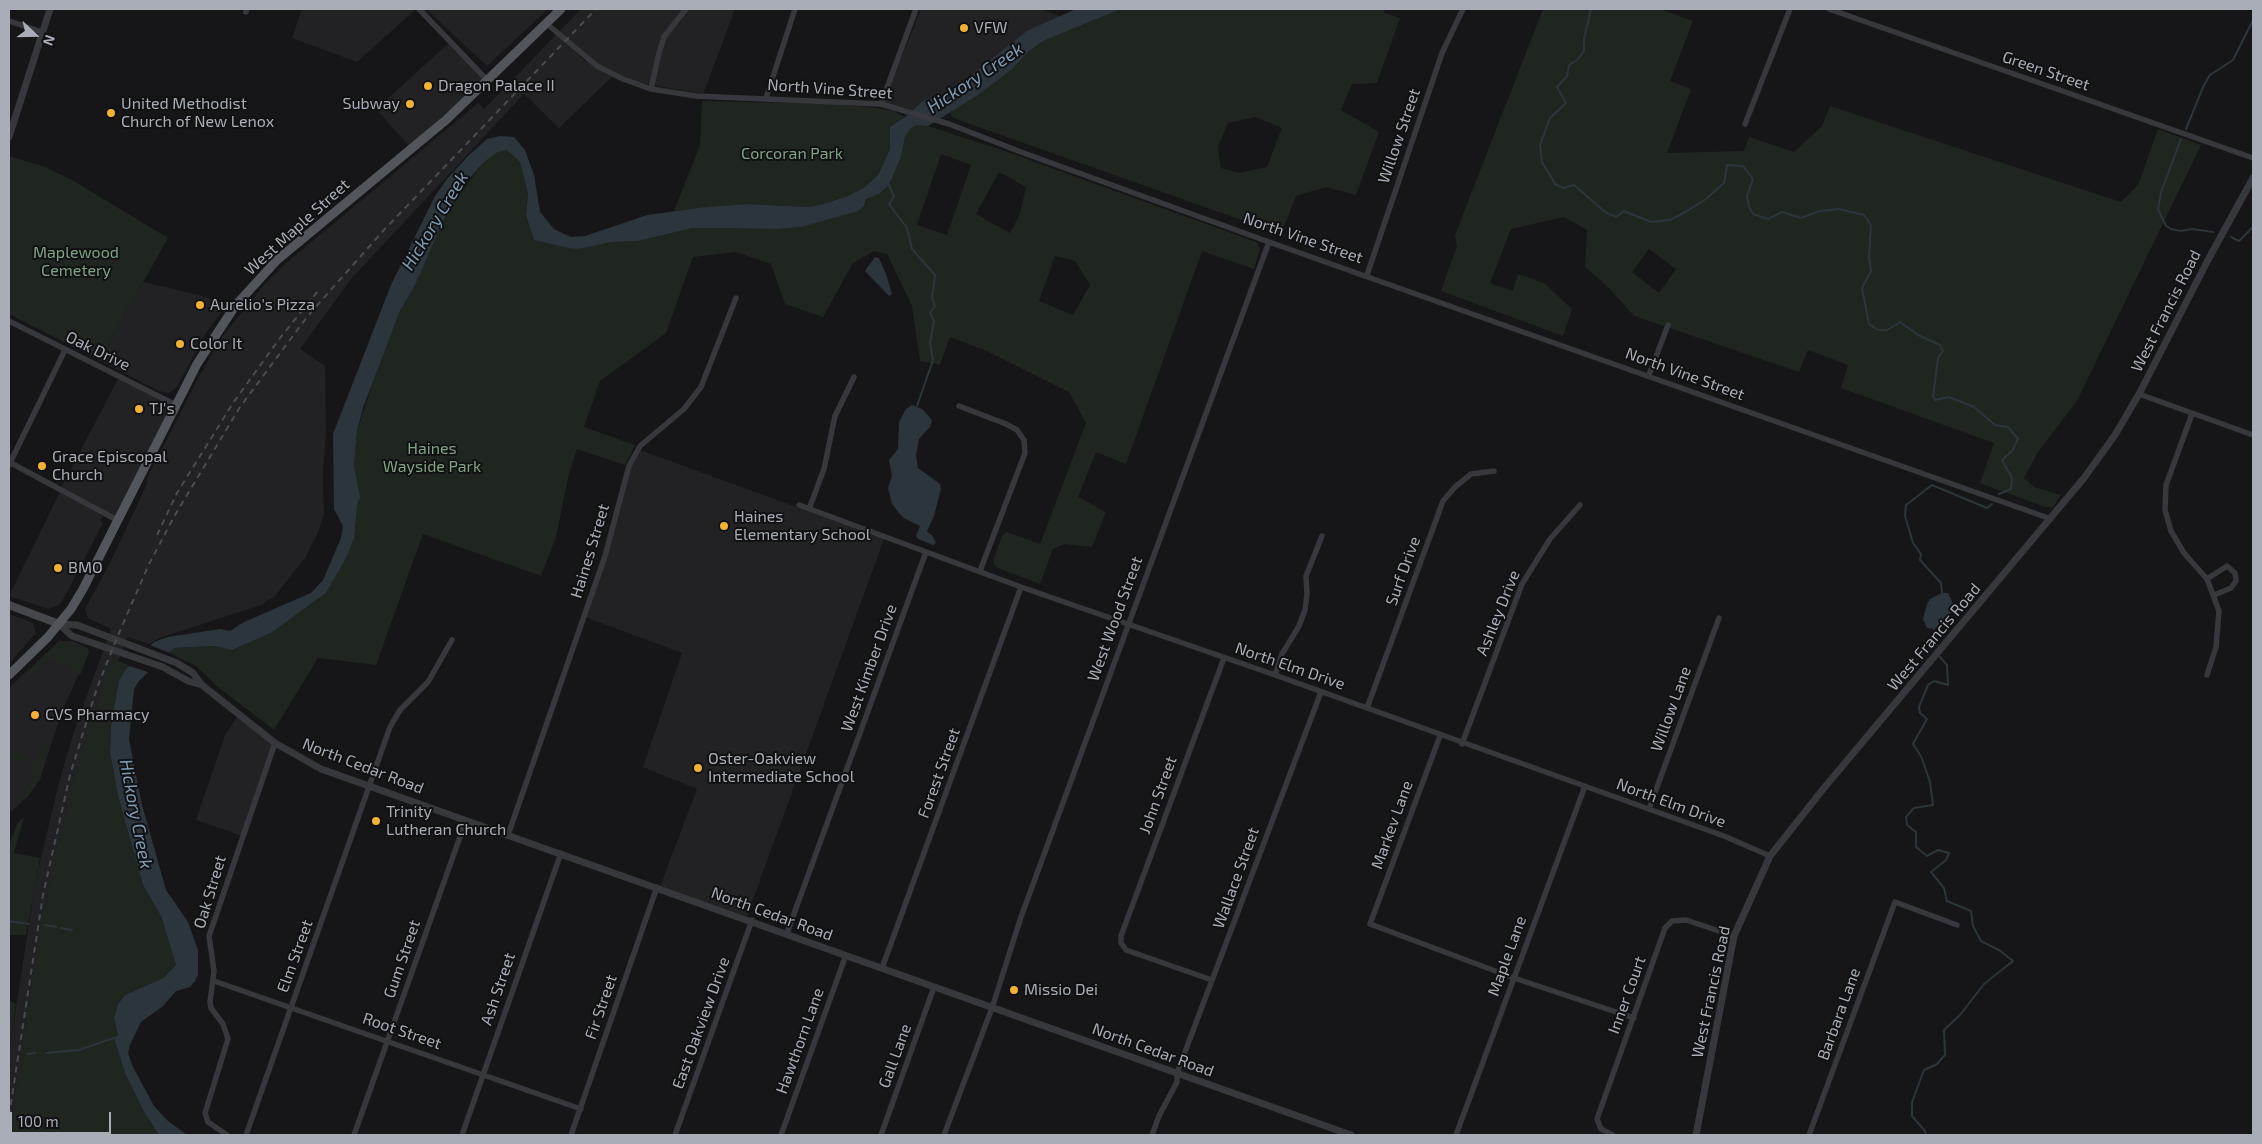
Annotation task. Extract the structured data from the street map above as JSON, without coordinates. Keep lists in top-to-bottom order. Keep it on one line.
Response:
{"streets":{"main road":["West Maple Street","North Cedar Road"],"street":["Green Street","North Vine Street","Willow Street","West Francis Road","Oak Drive","Haines Street","Surf Drive","Ashley Drive","West Wood Street","North Elm Drive","West Kimber Drive","Willow Lane","Forest Street","John Street","Markev Lane","Wallace Street","Oak Street","Elm Street","Maple Lane","Gum Street","Ash Street","Inner Court","Fir Street","Barbara Lane","East Oakview Drive","Root Street","Hawthorn Lane","Gall Lane"]},"crossings":[["North Vine Street","Willow Street"],["North Vine Street","West Maple Street"],["North Vine Street","West Francis Road"],["North Vine Street","West Wood Street"],["West Maple Street","Oak Drive"],["West Maple Street","North Cedar Road"],["West Francis Road","North Elm Drive"],["West Francis Road","Inner Court"],["Haines Street","North Cedar Road"],["Surf Drive","North Elm Drive"],["Ashley Drive","North Elm Drive"],["West Wood Street","North Elm Drive"],["West Wood Street","North Cedar Road"],["North Elm Drive","West Kimber Drive"],["North Elm Drive","Willow Lane"],["North Elm Drive","Forest Street"],["North Elm Drive","John Street"],["North Elm Drive","Markev Lane"],["North Elm Drive","Wallace Street"],["North Elm Drive","Maple Lane"],["West Kimber Drive","North Cedar Road"],["North Cedar Road","Forest Street"],["North Cedar Road","Wallace Street"],["North Cedar Road","Oak Street"],["North Cedar Road","Elm Street"],["North Cedar Road","Gum Street"],["North Cedar Road","Ash Street"],["North Cedar Road","Fir Street"],["North Cedar Road","East Oakview Drive"],["North Cedar Road","Hawthorn Lane"],["North Cedar Road","Gall Lane"],["John Street","Wallace Street"],["Markev Lane","Maple Lane"],["Oak Street","Root Street"],["Elm Street","Root Street"],["Gum Street","Root Street"],["Ash Street","Root Street"],["Fir Street","Root Street"]],"water":["Hickory Creek"],"parks":["Corcoran Park","Maplewood Cemetery","Haines Wayside Park"],"places":["VFW","Dragon Palace II","Subway","United Methodist Church of New Lenox","Aurelio's Pizza","Color It","TJ's","Grace Episcopal Church","Haines Elementary School","BMO","CVS Pharmacy","Oster-Oakview Intermediate School","Trinity Lutheran Church","Missio Dei"],"scale_bar":"100 m","north":"right"}
